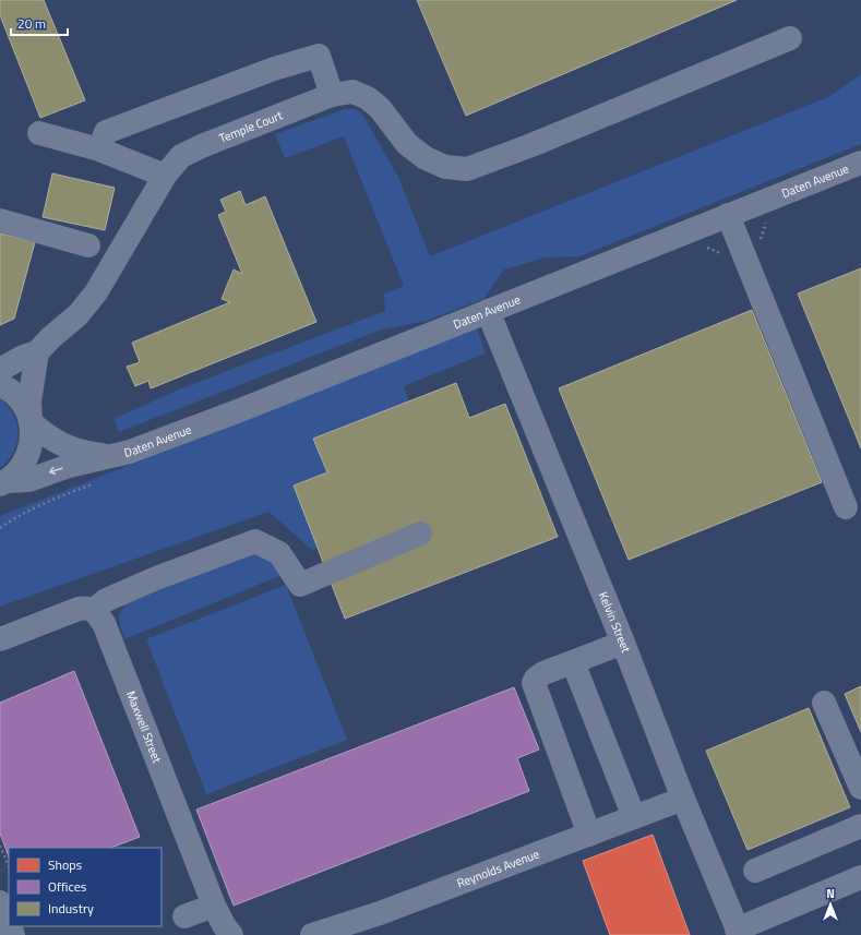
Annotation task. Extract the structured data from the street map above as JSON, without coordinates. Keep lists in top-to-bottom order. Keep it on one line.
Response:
{"streets":{"street":["Temple Court","Daten Avenue","Kelvin Street","Maxwell Street","Reynolds Avenue"]},"crossings":[["Daten Avenue","Kelvin Street"],["Kelvin Street","Reynolds Avenue"]],"legend":["Shops","Offices","Industry"],"scale_bar":"20 m","north":"top"}
